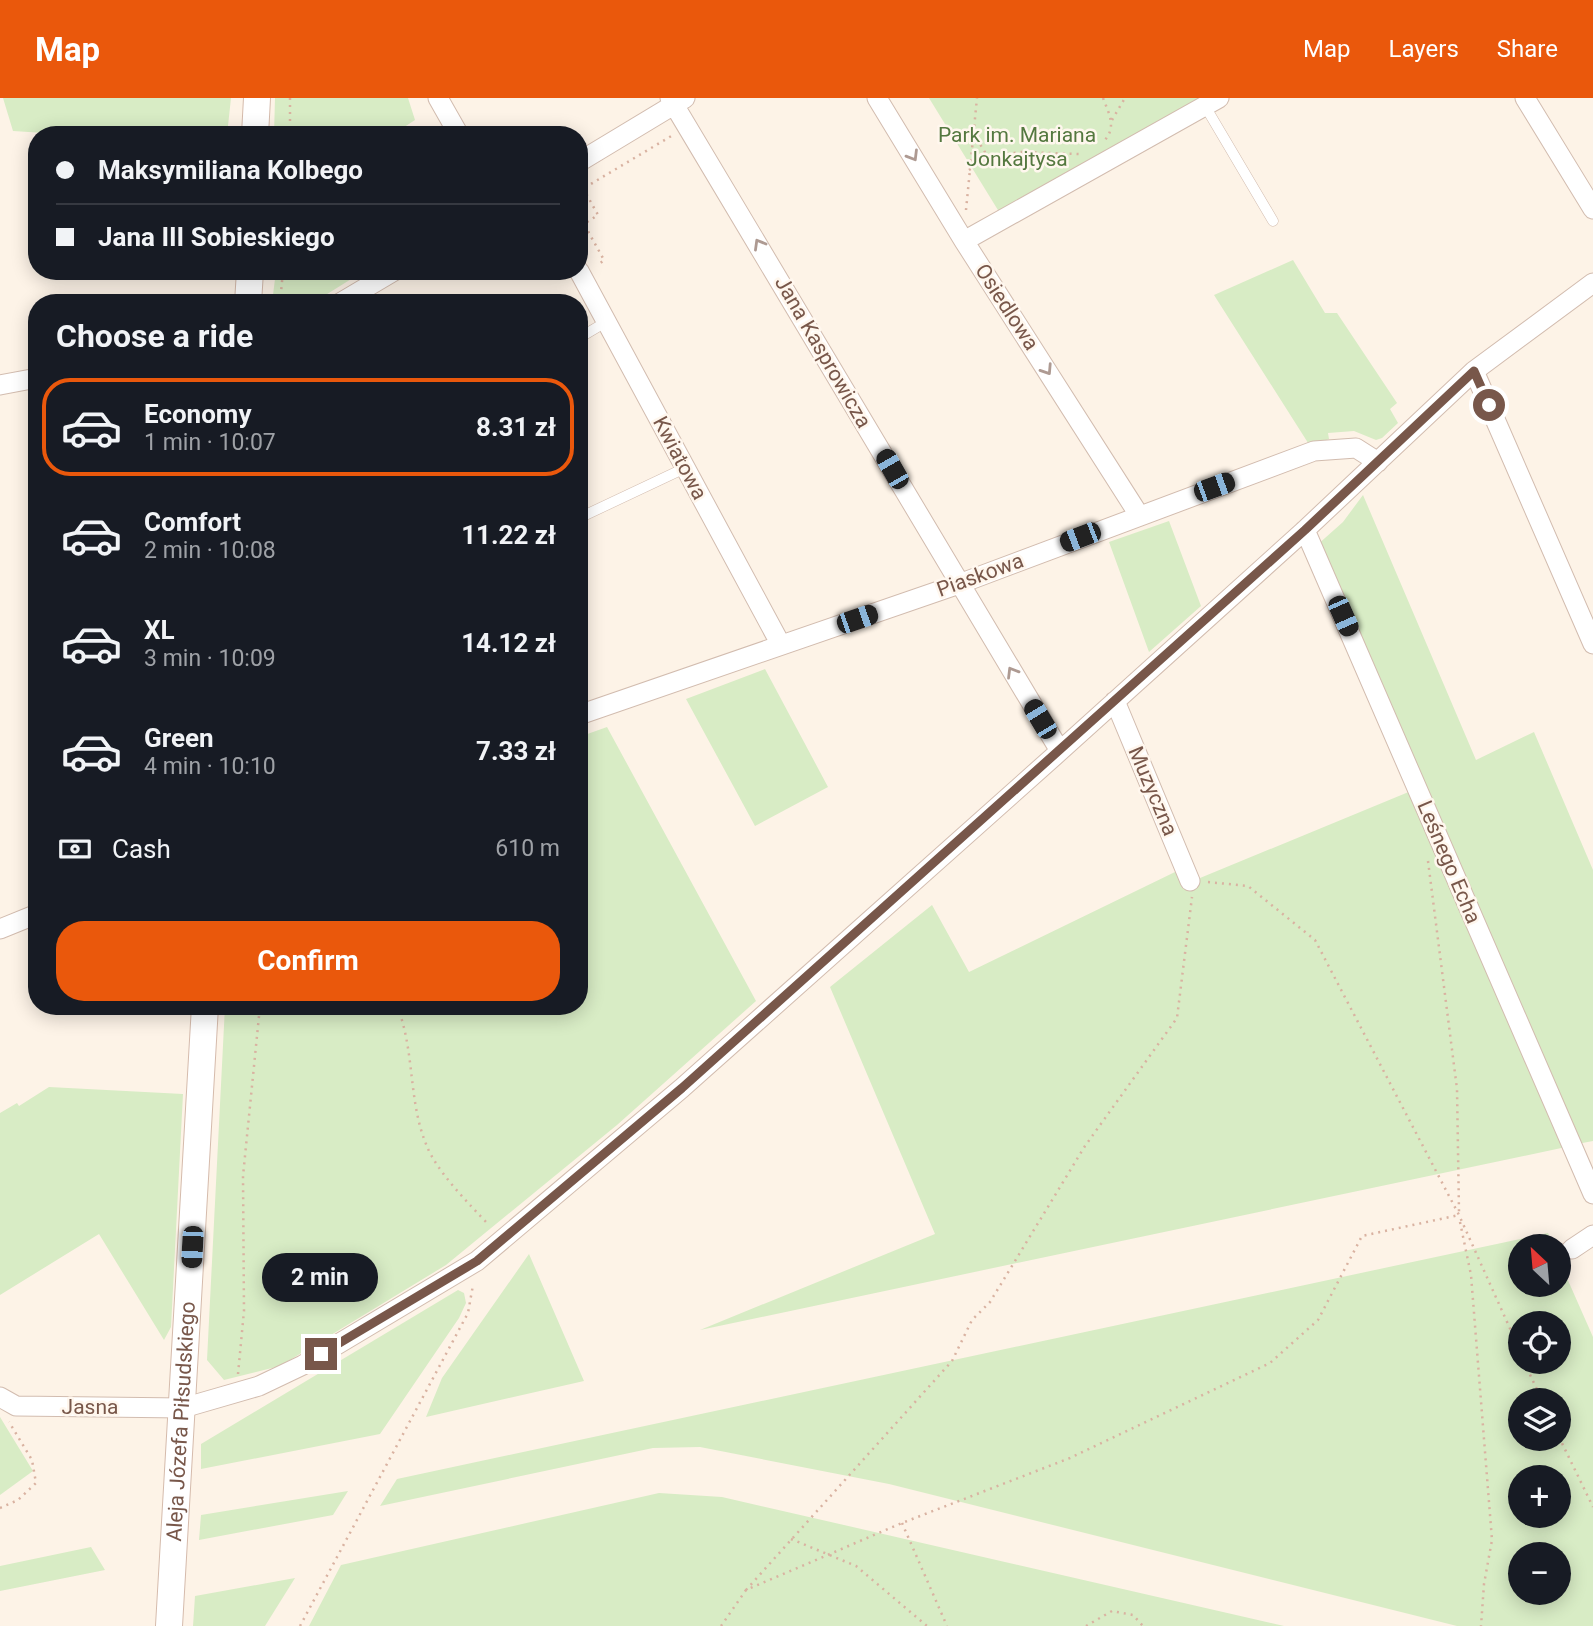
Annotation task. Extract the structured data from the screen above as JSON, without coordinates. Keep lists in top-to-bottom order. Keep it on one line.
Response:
{"streets":{"main road":["Aleja Józefa Piłsudskiego"],"street":["Osiedlowa","Jana Kasprowicza","Kwiatowa","Piaskowa","Muzyczna","Leśnego Echa","Jasna"]},"crossings":[["Osiedlowa","Piaskowa"],["Jana Kasprowicza","Piaskowa"],["Jana Kasprowicza","Jasna"],["Kwiatowa","Piaskowa"],["Piaskowa","Jasna"],["Muzyczna","Jasna"],["Leśnego Echa","Jasna"],["Jasna","Aleja Józefa Piłsudskiego"]],"one_way":["Osiedlowa","Jana Kasprowicza"],"parks":["Park im. Mariana Jonkajtysa"],"north":"top left","page":{"header":"Map","nav":["Map","Layers","Share"],"banner":["Maksymiliana Kolbego","Jana III Sobieskiego"],"heading":"Choose a ride","list":[{"name":"Economy","note":"1 min · 10:07","value":"8.31 zł"},{"name":"Comfort","note":"2 min · 10:08","value":"11.22 zł"},{"name":"XL","note":"3 min · 10:09","value":"14.12 zł"},{"name":"Green","note":"4 min · 10:10","value":"7.33 zł"}],"pay":["Cash","610 m"],"buttons":"Confirm","map_buttons":["+","−"],"bubble":"2 min"}}
